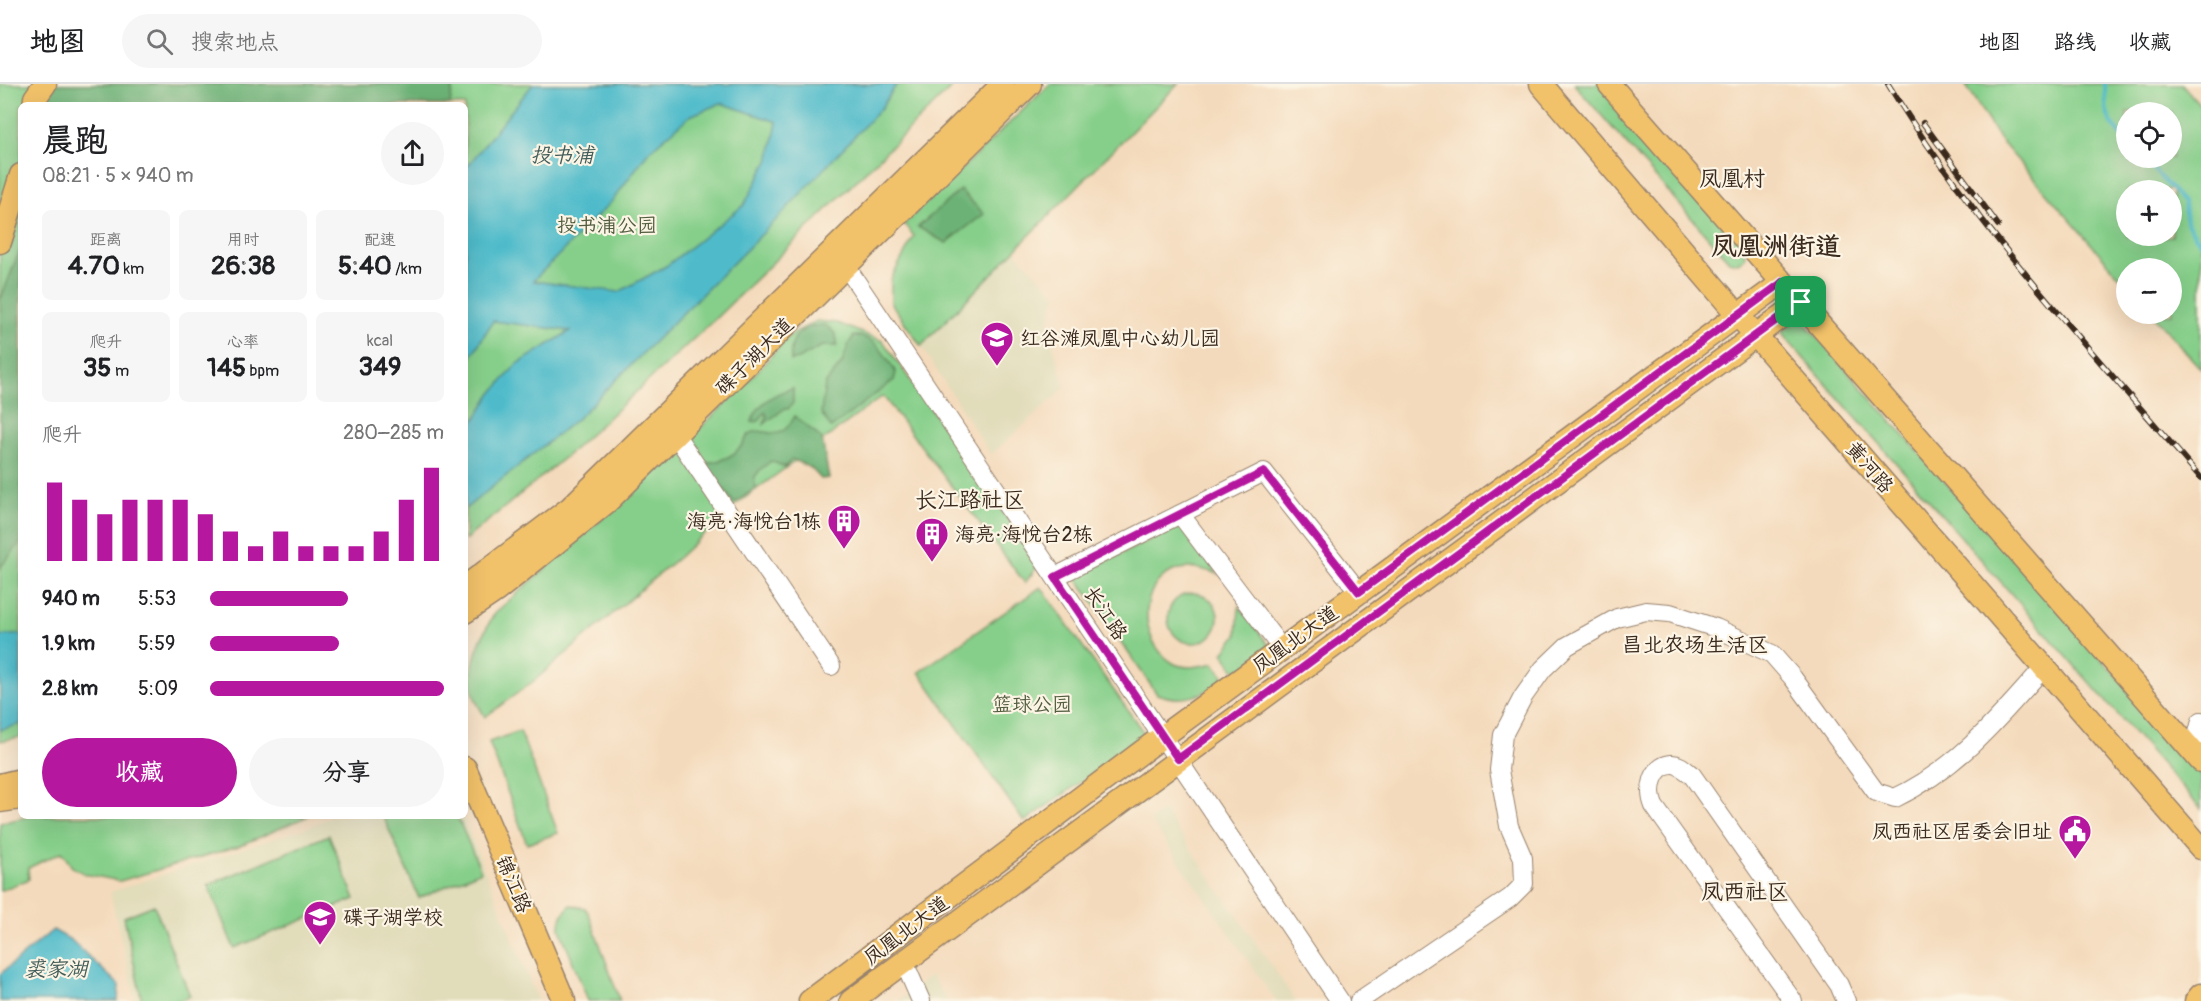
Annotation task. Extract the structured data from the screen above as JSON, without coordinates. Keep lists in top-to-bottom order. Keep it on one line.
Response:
{"streets":{"main road":["碟子湖大道","黄河路","凤凰北大道","锦江路"],"street":["长江路"]},"crossings":[["碟子湖大道","长江路"],["黄河路","凤凰北大道"],["长江路","凤凰北大道"]],"districts":["凤凰村","凤凰洲街道","长江路社区","昌北农场生活区","凤西社区"],"water":["投书浦","裘家湖"],"parks":["投书浦公园","篮球公园"],"places":{"school or university":["红谷滩凤凰中心幼儿园","碟子湖学校"],"building":["海亮·海悦台1栋","海亮·海悦台2栋"],"public building":["凤西社区居委会旧址"]},"page":{"header":"地图","search":"搜索地点","nav":["地图","路线","收藏"],"map_buttons":["+","−"],"heading":["晨跑","08:21 · 5 × 940 m"],"stats":[["距离","4.70 km"],["用时","26:38"],["配速","5:40 /km"],["爬升","35 m"],["心率","145 bpm"],["kcal","349"]],"chart":["爬升","280–285 m"],"list":[{"name":"940 m","note":"5:53"},{"name":"1.9 km","note":"5:59"},{"name":"2.8 km","note":"5:09"}],"buttons":["收藏","分享"]}}
